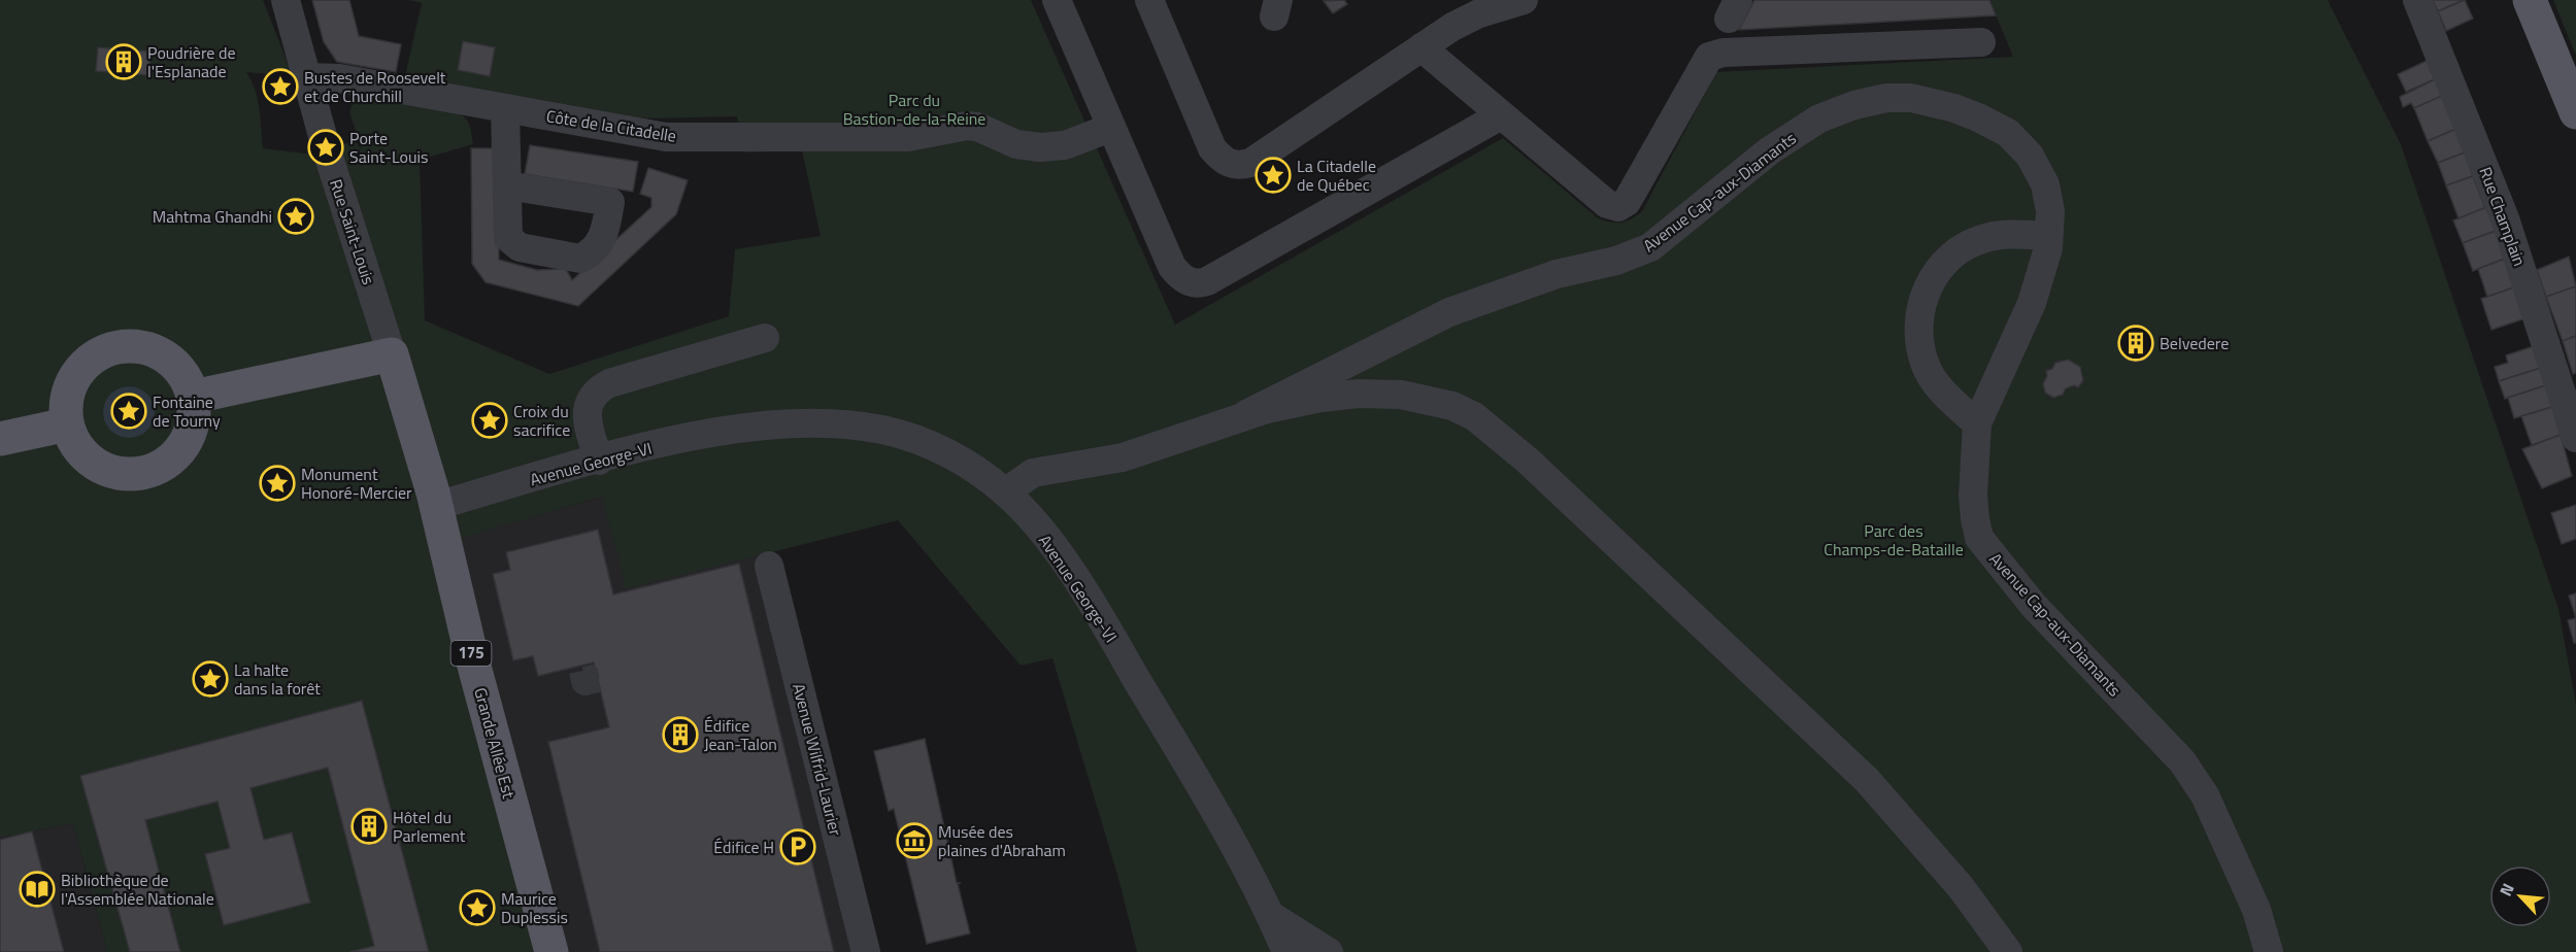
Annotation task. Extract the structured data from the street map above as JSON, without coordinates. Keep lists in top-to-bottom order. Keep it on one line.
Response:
{"streets":{"main road":["175","Grande Allée Est"],"street":["Côte de la Citadelle","Avenue Cap-aux-Diamants","Rue Champlain","Rue Saint-Louis","Avenue George-VI","Avenue Wilfrid-Laurier"]},"crossings":[["Côte de la Citadelle","Rue Saint-Louis"],["Avenue Cap-aux-Diamants","Avenue George-VI"],["Rue Saint-Louis","Grande Allée Est"],["Avenue George-VI","Grande Allée Est"]],"parks":["Parc du Bastion-de-la-Reine","Parc des Champs-de-Bataille"],"places":{"building":["Poudrière de l'Esplanade","Belvedere","Édifice Jean-Talon","Hôtel du Parlement"],"place":["Bustes de Roosevelt et de Churchill","Porte Saint-Louis","La Citadelle de Québec","Mahtma Ghandhi","Fontaine de Tourny","Croix du sacrifice","Monument Honoré-Mercier","La halte dans la forêt","Maurice Duplessis"],"museum":["Musée des plaines d'Abraham"],"parking":["Édifice H"],"library":["Bibliothèque de l'Assemblée Nationale"]},"north":"top left"}
